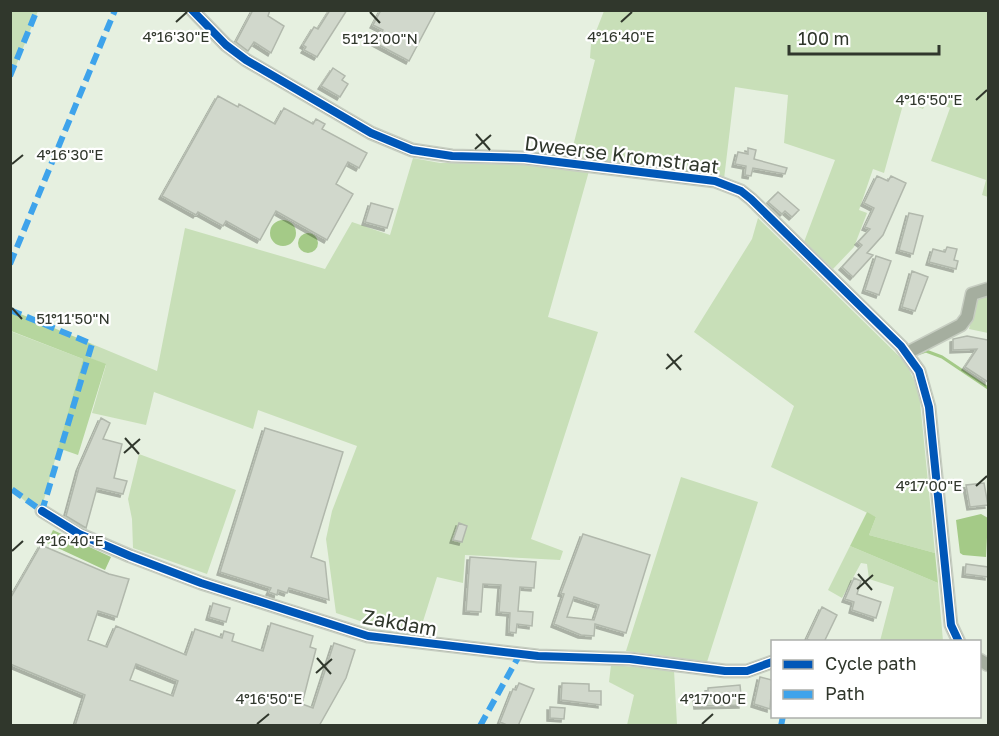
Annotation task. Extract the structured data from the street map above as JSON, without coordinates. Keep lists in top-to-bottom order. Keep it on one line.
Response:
{"streets":{"street":["Dweerse Kromstraat","Zakdam"]},"legend":["Cycle path","Path"],"scale_bar":"100 m","coordinates":["4°16'30\"E","4°16'40\"E","51°12'00\"N","4°16'50\"E","51°11'50\"N","4°17'00\"E"]}
